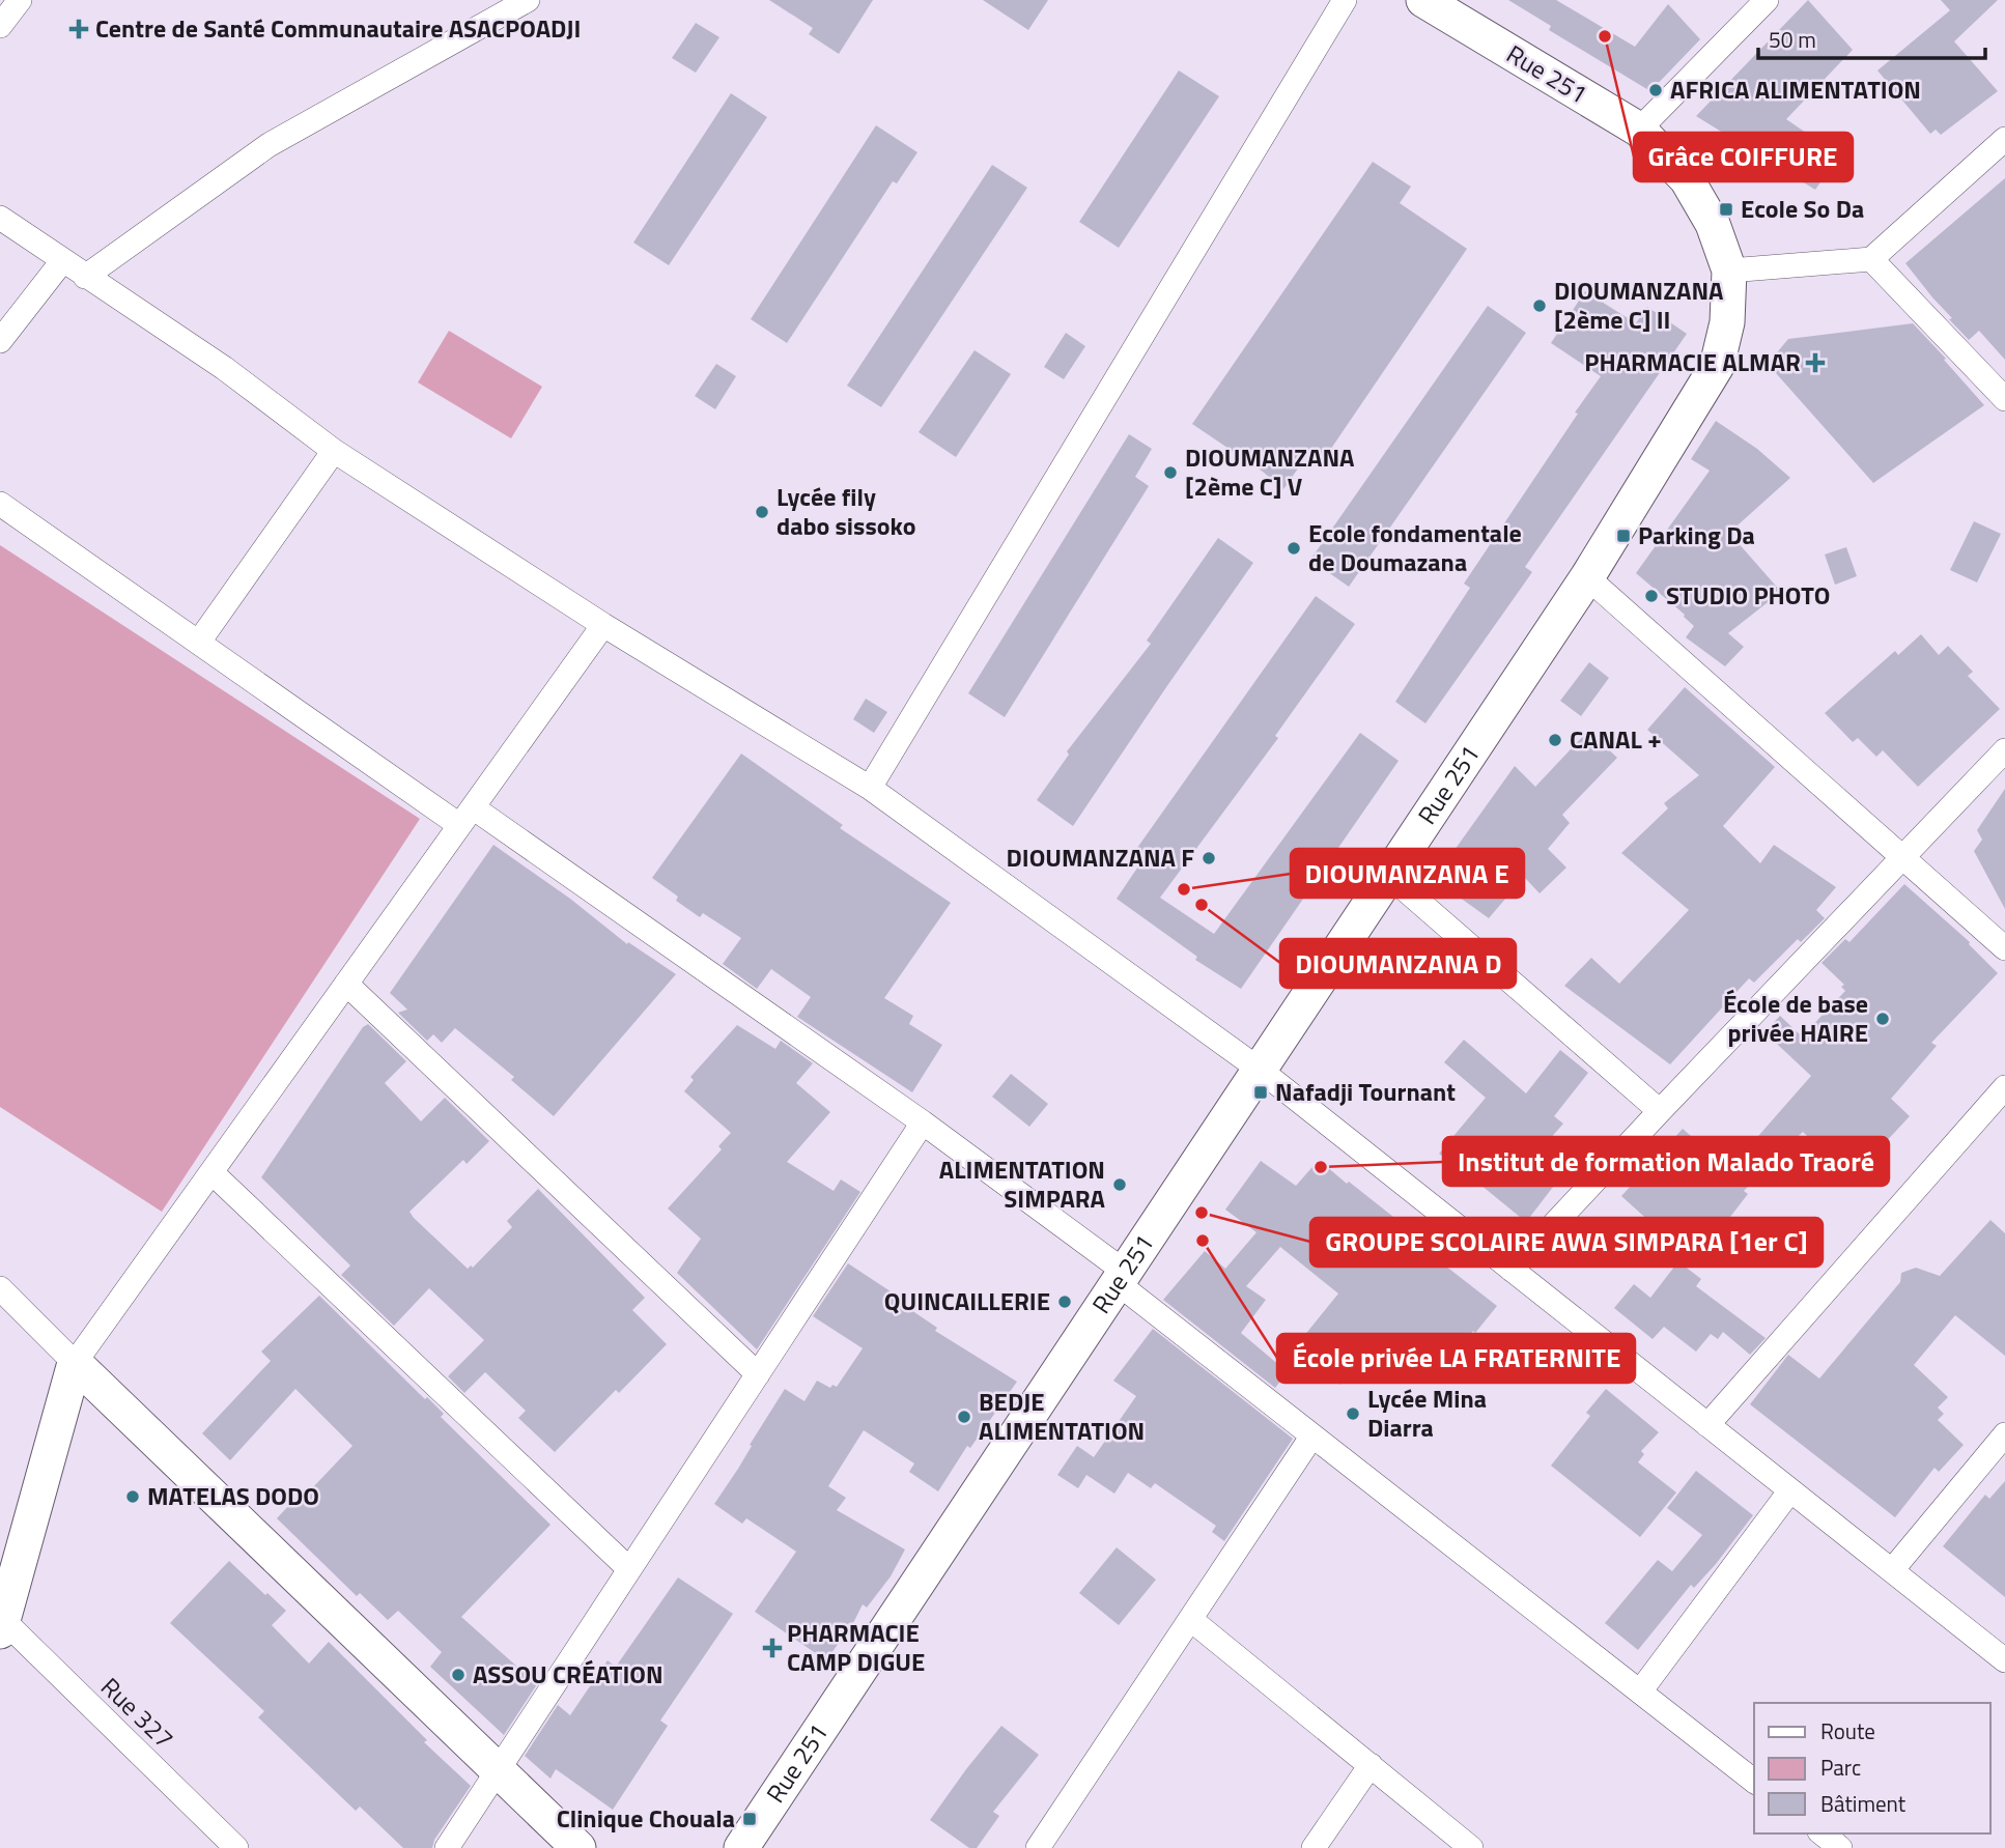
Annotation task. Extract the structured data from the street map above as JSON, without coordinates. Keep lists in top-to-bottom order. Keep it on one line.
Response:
{"streets":{"main road":["Rue 251"],"street":["Rue 327"]},"places":{"health":["Centre de Santé Communautaire ASACPOADJI","PHARMACIE ALMAR","PHARMACIE CAMP DIGUE"],"other":["Grâce COIFFURE","AFRICA ALIMENTATION","DIOUMANZANA [2ème C] II","DIOUMANZANA [2ème C] V","Lycée fily dabo sissoko","Ecole fondamentale de Doumazana","STUDIO PHOTO","CANAL +","DIOUMANZANA F","DIOUMANZANA E","DIOUMANZANA D","École de base privée HAIRE","Institut de formation Malado Traoré","ALIMENTATION SIMPARA","GROUPE SCOLAIRE AWA SIMPARA [1er C]","École privée LA FRATERNITE","QUINCAILLERIE","Lycée Mina Diarra","BEDJE ALIMENTATION","MATELAS DODO","ASSOU CRÉATION"],"transit":["Ecole So Da","Parking Da","Nafadji Tournant","Clinique Chouala"]},"legend":["Route","Parc","Bâtiment"],"scale_bar":"50 m"}
